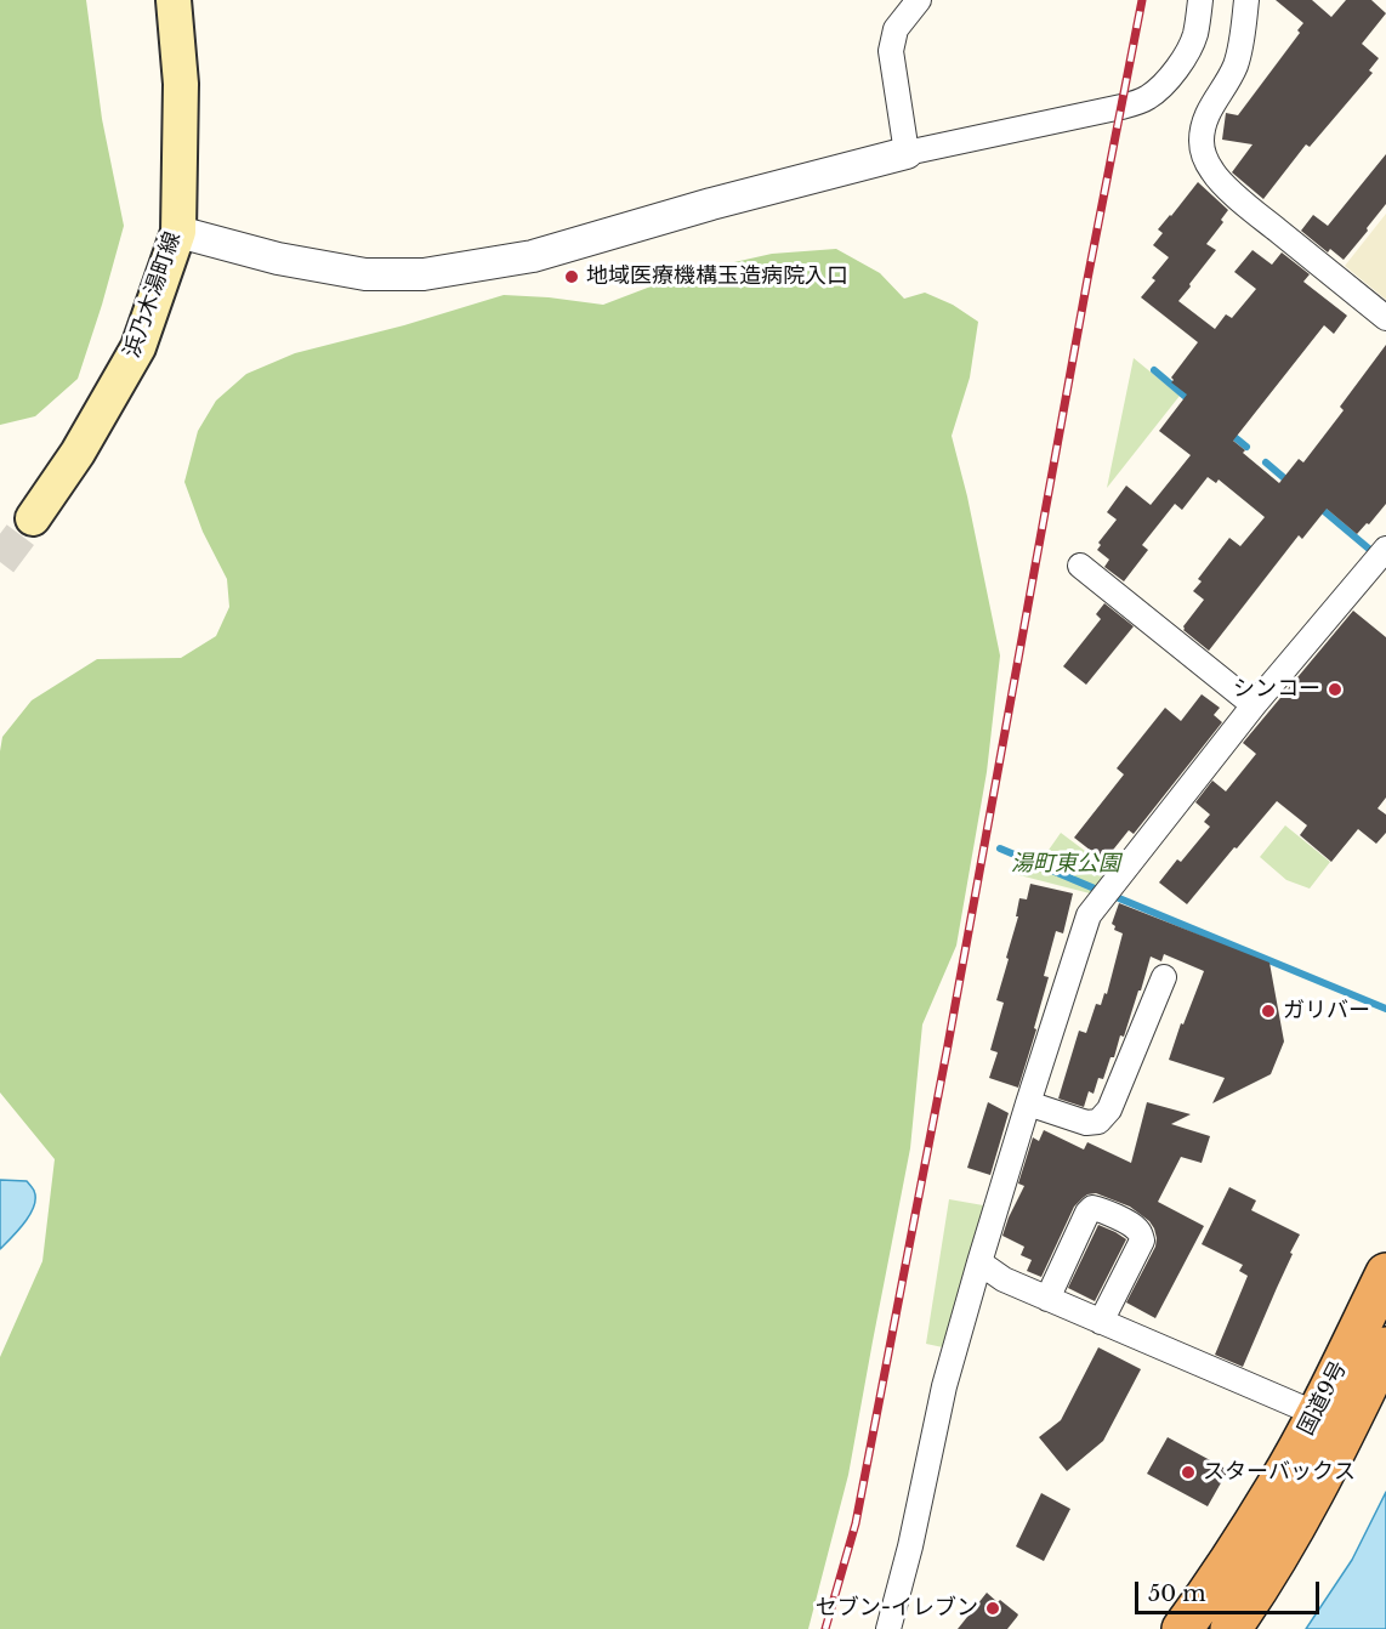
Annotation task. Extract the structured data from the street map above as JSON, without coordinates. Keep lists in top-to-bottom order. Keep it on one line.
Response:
{"streets":{"highway":["国道9号"],"main road":["浜乃木湯町線"]},"parks":["湯町東公園"],"places":["地域医療機構玉造病院入口","シンコー","ガリバー","スターバックス","セブン-イレブン"],"scale_bar":"50 m"}
